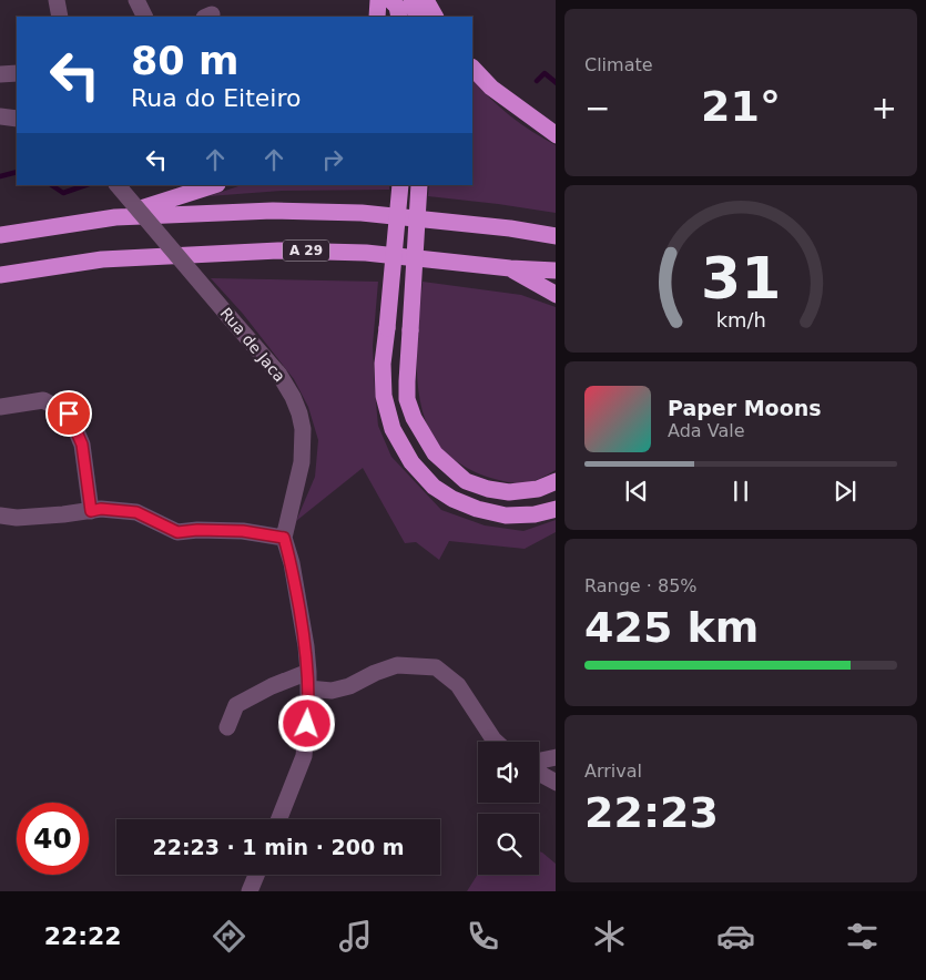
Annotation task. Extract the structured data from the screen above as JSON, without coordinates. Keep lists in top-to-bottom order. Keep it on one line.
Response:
{"streets":{"highway":["A 29"],"street":["Rua de Jaca"]},"page":{"tile":["Climate",["Range · 85%","425 km"],["Arrival","22:23"]],"turn":["80 m","Rua do Eiteiro"],"heat":["−","21°","+"],"song":["Paper Moons","Ada Vale"],"limit":"40","trip":"22:23 · 1 min · 200 m","tabs":"22:22","gauge":["31","km/h"]}}
